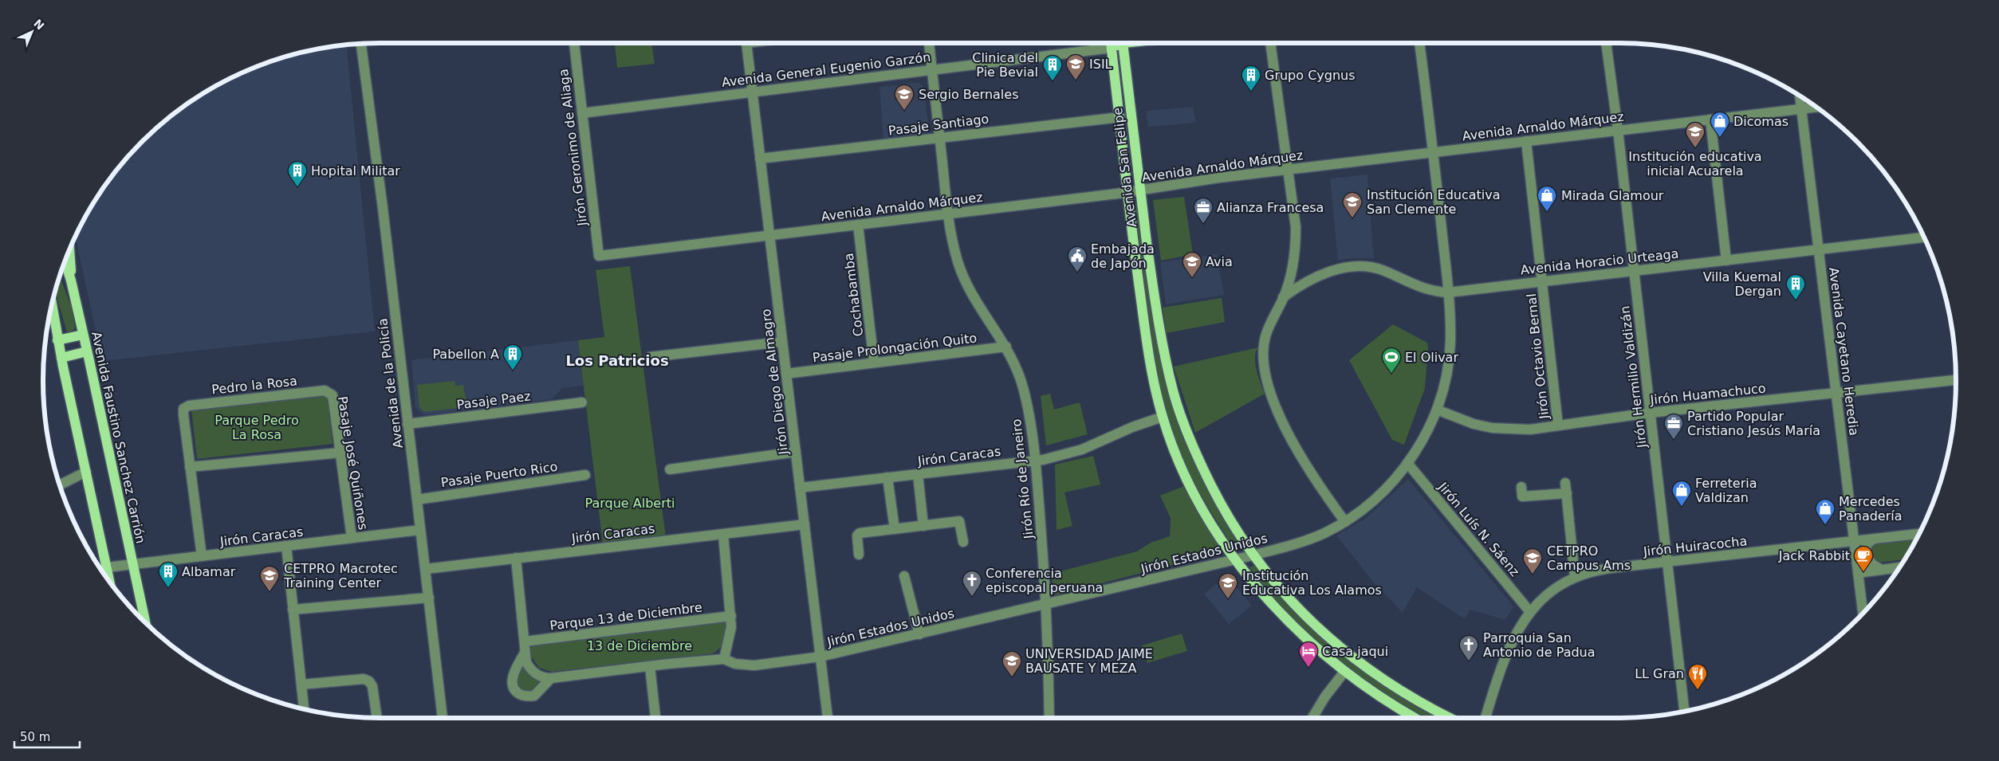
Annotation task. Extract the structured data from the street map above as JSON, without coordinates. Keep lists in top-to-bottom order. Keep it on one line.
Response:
{"streets":{"main road":["Avenida General Eugenio Garzón","Avenida San Felipe","Avenida Faustino Sanchez Carrión"],"street":["Pasaje Santiago","Avenida Arnaldo Márquez","Jirón Geronimo de Aliaga","Avenida Horacio Urteaga","Cochabamba","Pasaje Prolongación Quito","Avenida Cayetano Heredia","Jirón Octavio Bernal","Jirón Hermilio Valdizán","Jirón Diego de Almagro","Avenida de la Policía","Pedro la Rosa","Jirón Huamachuco","Pasaje Paez","Jirón Caracas","Pasaje José Quiñones","Pasaje Puerto Rico","Jirón Río de Janeiro","Jirón Luís N. Sáenz","Jirón Huiracocha","Jirón Estados Unidos","Parque 13 de Diciembre"]},"crossings":[["Avenida General Eugenio Garzón","Jirón Geronimo de Aliaga"],["Avenida General Eugenio Garzón","Avenida San Felipe"],["Avenida General Eugenio Garzón","Jirón Diego de Almagro"],["Avenida General Eugenio Garzón","Jirón Río de Janeiro"],["Pasaje Santiago","Avenida San Felipe"],["Pasaje Santiago","Jirón Diego de Almagro"],["Pasaje Santiago","Jirón Río de Janeiro"],["Avenida Arnaldo Márquez","Jirón Geronimo de Aliaga"],["Avenida Arnaldo Márquez","Avenida San Felipe"],["Avenida Arnaldo Márquez","Cochabamba"],["Avenida Arnaldo Márquez","Avenida Cayetano Heredia"],["Avenida Arnaldo Márquez","Jirón Octavio Bernal"],["Avenida Arnaldo Márquez","Jirón Hermilio Valdizán"],["Avenida Arnaldo Márquez","Jirón Diego de Almagro"],["Avenida Arnaldo Márquez","Jirón Río de Janeiro"],["Avenida Arnaldo Márquez","Jirón Estados Unidos"],["Avenida San Felipe","Jirón Caracas"],["Avenida San Felipe","Jirón Estados Unidos"],["Avenida Horacio Urteaga","Avenida Cayetano Heredia"],["Avenida Horacio Urteaga","Jirón Octavio Bernal"],["Avenida Horacio Urteaga","Jirón Hermilio Valdizán"],["Avenida Horacio Urteaga","Jirón Estados Unidos"],["Cochabamba","Pasaje Prolongación Quito"],["Pasaje Prolongación Quito","Jirón Diego de Almagro"],["Pasaje Prolongación Quito","Jirón Río de Janeiro"],["Avenida Cayetano Heredia","Jirón Huamachuco"],["Avenida Cayetano Heredia","Jirón Huiracocha"],["Jirón Octavio Bernal","Jirón Huamachuco"],["Jirón Hermilio Valdizán","Jirón Huamachuco"],["Jirón Hermilio Valdizán","Jirón Huiracocha"],["Jirón Diego de Almagro","Jirón Caracas"],["Jirón Diego de Almagro","Jirón Estados Unidos"],["Avenida de la Policía","Pasaje Paez"],["Avenida de la Policía","Jirón Caracas"],["Avenida de la Policía","Pasaje Puerto Rico"],["Pedro la Rosa","Pasaje José Quiñones"],["Jirón Huamachuco","Jirón Estados Unidos"],["Avenida Faustino Sanchez Carrión","Jirón Caracas"],["Jirón Caracas","Pasaje José Quiñones"],["Jirón Caracas","Jirón Río de Janeiro"],["Jirón Caracas","Jirón Estados Unidos"],["Jirón Río de Janeiro","Jirón Estados Unidos"],["Jirón Luís N. Sáenz","Jirón Huiracocha"],["Jirón Luís N. Sáenz","Jirón Estados Unidos"],["Jirón Estados Unidos","Parque 13 de Diciembre"]],"districts":["Los Patricios"],"parks":["Parque Pedro La Rosa","Parque Alberti","13 de Diciembre"],"places":{"school or university":["ISIL","Sergio Bernales","Institución educativa inicial Acuarela","Institución Educativa San Clemente","Avia","CETPRO Campus Ams","CETPRO Macrotec Training Center","Institución Educativa Los Alamos","UNIVERSIDAD JAIME BAUSATE Y MEZA"],"building":["Clinica del Pie Bevial","Grupo Cygnus","Hopital Militar","Villa Kuemal Dergan","Pabellon A","Albamar"],"shop":["Dicomas","Mirada Glamour","Ferreteria Valdizan","Mercedes Panadería"],"office":["Alianza Francesa","Partido Popular Cristiano Jesús María"],"public building":["Embajada de Japón"],"sports":["El Olivar"],"cafe":["Jack Rabbit"],"church":["Conferencia episcopal peruana","Parroquia San Antonio de Padua"],"hotel":["Casa jaqui"],"restaurant":["LL Gran"]},"scale_bar":"50 m","north":"top right"}
